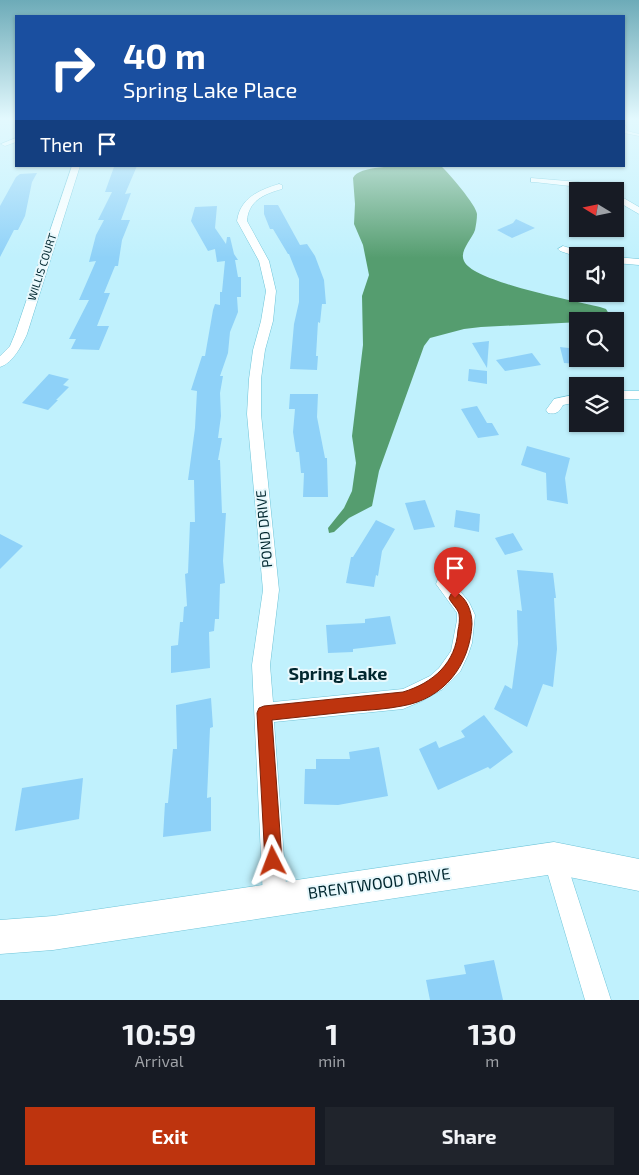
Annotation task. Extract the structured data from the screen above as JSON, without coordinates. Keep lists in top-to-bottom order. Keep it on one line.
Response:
{"streets":{"street":["WILLIS COURT","POND DRIVE","BRENTWOOD DRIVE"]},"crossings":[["POND DRIVE","BRENTWOOD DRIVE"]],"districts":["Spring Lake"],"north":"left","page":{"turn":["40 m","Spring Lake Place"],"then":"Then","eta":["10:59","Arrival","1","min","130","m"],"buttons":["Exit","Share"]}}
